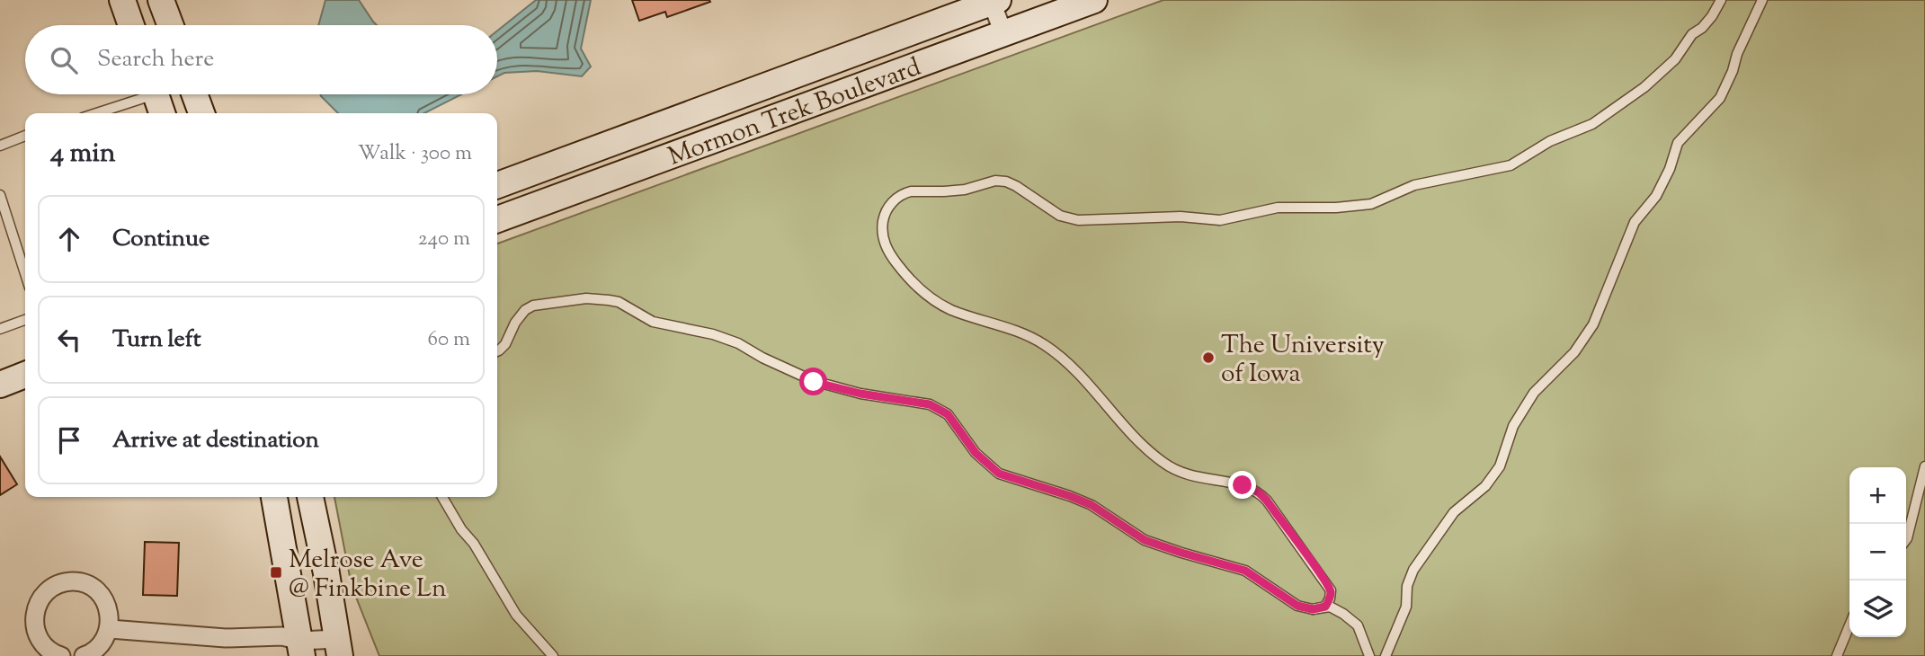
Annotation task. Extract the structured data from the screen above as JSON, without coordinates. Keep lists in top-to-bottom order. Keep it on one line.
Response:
{"streets":{"main road":["Mormon Trek Boulevard"]},"places":{"other":["The University of Iowa"],"transit":["Melrose Ave @ Finkbine Ln"]},"page":{"search":"Search here","heading":["4 min","Walk · 300 m"],"list":[["Continue","240 m"],["Turn left","60 m"],"Arrive at destination"],"map_buttons":["+","−"]}}
